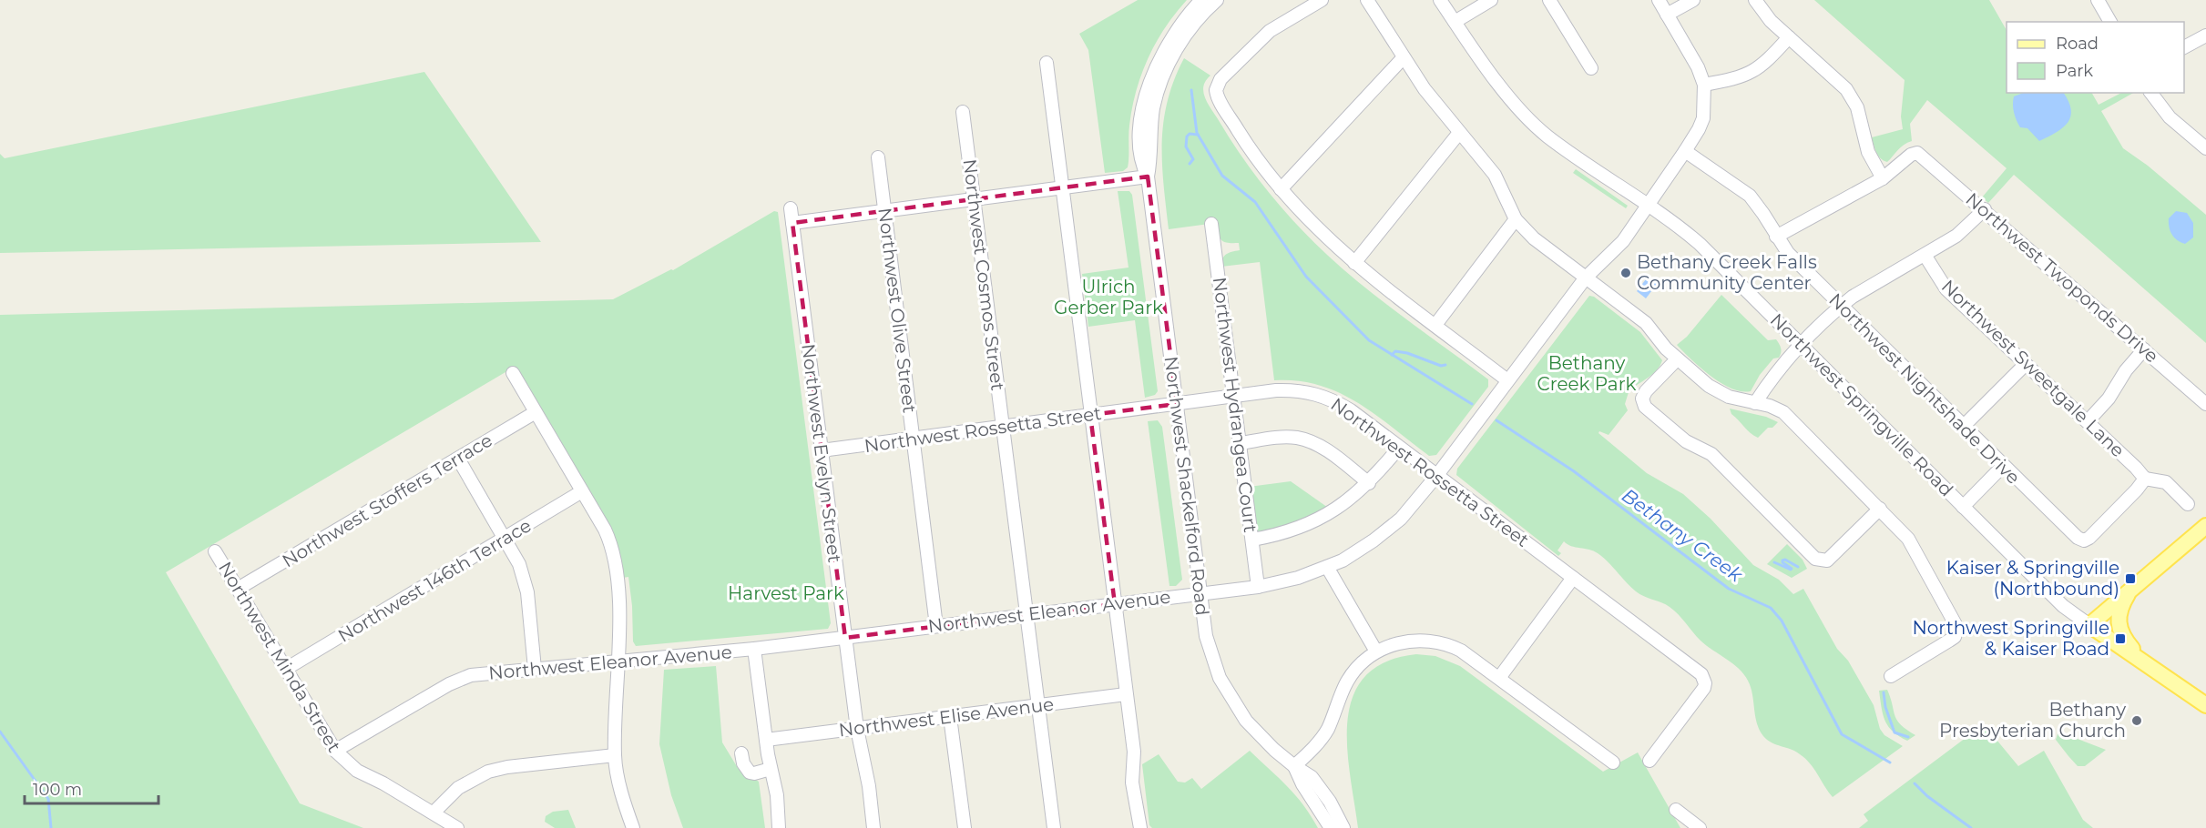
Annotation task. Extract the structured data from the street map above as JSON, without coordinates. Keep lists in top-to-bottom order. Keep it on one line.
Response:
{"streets":{"main road":["Northwest Springville Road"],"street":["Northwest Cosmos Street","Northwest Twoponds Drive","Northwest Olive Street","Northwest Sweetgale Lane","Northwest Nightshade Drive","Northwest Hydrangea Court","Northwest Rossetta Street","Northwest Evelyn Street","Northwest Shackelford Road","Northwest Stoffers Terrace","Northwest 146th Terrace","Northwest Eleanor Avenue","Northwest Minda Street","Northwest Elise Avenue"]},"crossings":[["Northwest Cosmos Street","Northwest Rossetta Street"],["Northwest Cosmos Street","Northwest Eleanor Avenue"],["Northwest Cosmos Street","Northwest Elise Avenue"],["Northwest Olive Street","Northwest Rossetta Street"],["Northwest Olive Street","Northwest Eleanor Avenue"],["Northwest Sweetgale Lane","Northwest Nightshade Drive"],["Northwest Nightshade Drive","Northwest Eleanor Avenue"],["Northwest Hydrangea Court","Northwest Rossetta Street"],["Northwest Hydrangea Court","Northwest Eleanor Avenue"],["Northwest Springville Road","Northwest Eleanor Avenue"],["Northwest Rossetta Street","Northwest Evelyn Street"],["Northwest Rossetta Street","Northwest Shackelford Road"],["Northwest Rossetta Street","Northwest Eleanor Avenue"],["Northwest Evelyn Street","Northwest Eleanor Avenue"],["Northwest Evelyn Street","Northwest Elise Avenue"],["Northwest Shackelford Road","Northwest Eleanor Avenue"],["Northwest Stoffers Terrace","Northwest Minda Street"],["Northwest 146th Terrace","Northwest Minda Street"],["Northwest Eleanor Avenue","Northwest Minda Street"]],"water":["Bethany Creek"],"parks":["Ulrich Gerber Park","Bethany Creek Park","Harvest Park"],"places":{"other":["Bethany Creek Falls Community Center","Bethany Presbyterian Church"],"transit":["Kaiser & Springville (Northbound)","Northwest Springville & Kaiser Road"]},"legend":["Road","Park"],"scale_bar":"100 m"}
